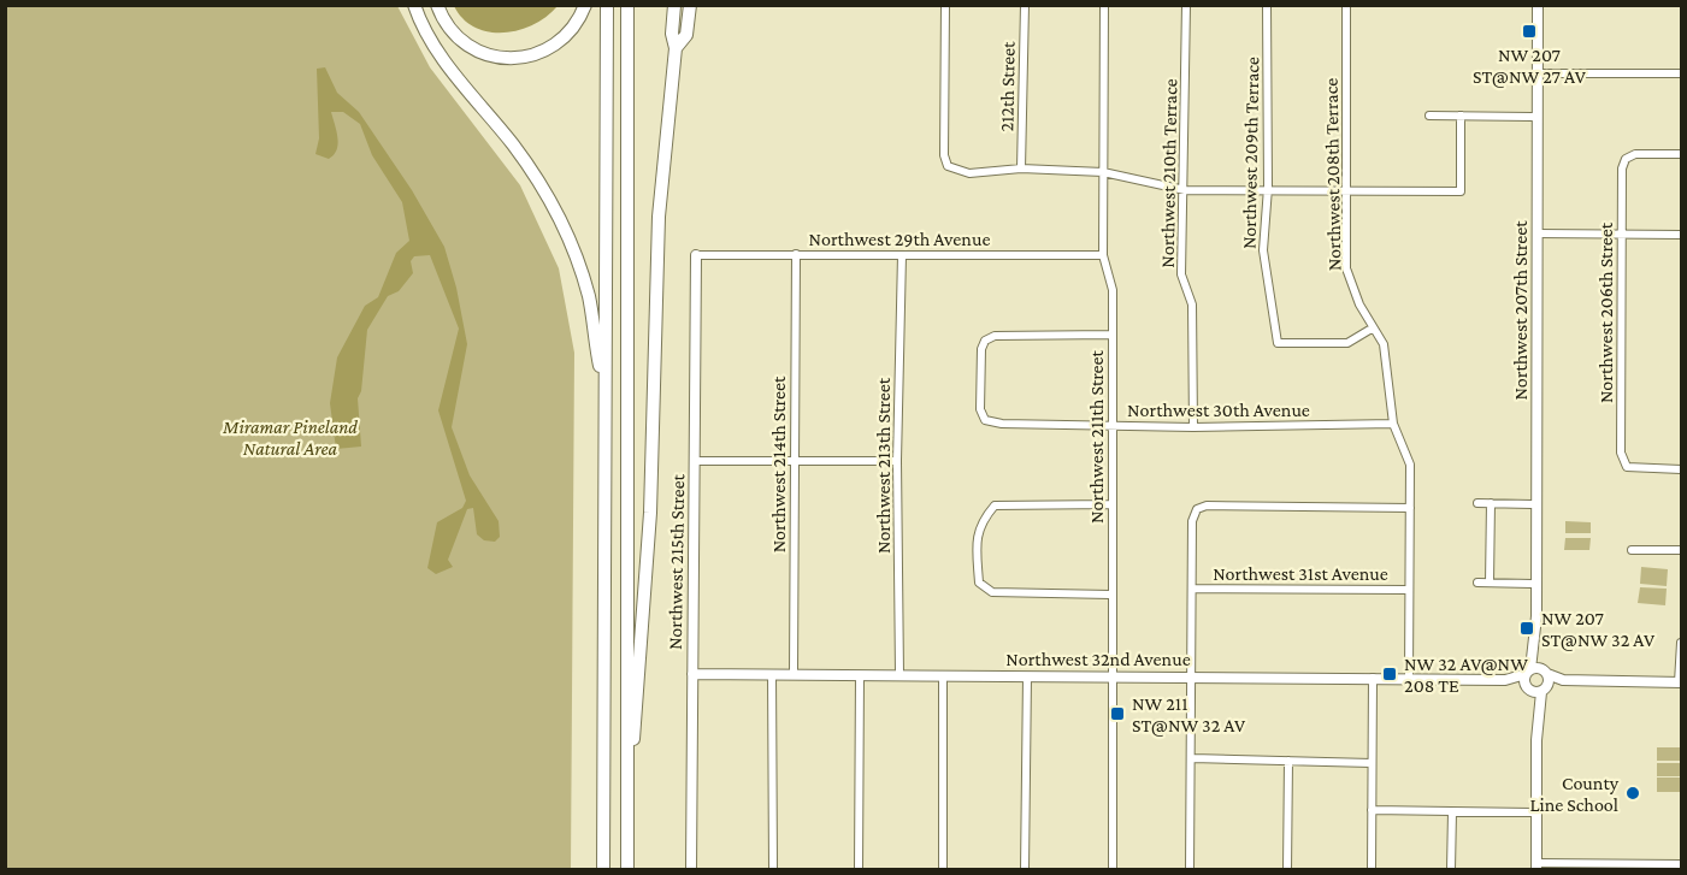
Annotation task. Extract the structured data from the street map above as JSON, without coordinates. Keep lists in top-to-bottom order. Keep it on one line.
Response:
{"streets":{"street":["212th Street","Northwest 209th Terrace","Northwest 210th Terrace","Northwest 208th Terrace","Northwest 29th Avenue","Northwest 207th Street","Northwest 206th Street","Northwest 30th Avenue","Northwest 211th Street","Northwest 214th Street","Northwest 213th Street","Northwest 215th Street","Northwest 31st Avenue","Northwest 32nd Avenue"]},"crossings":[["Northwest 209th Terrace","Northwest 208th Terrace"],["Northwest 210th Terrace","Northwest 30th Avenue"],["Northwest 208th Terrace","Northwest 30th Avenue"],["Northwest 208th Terrace","Northwest 31st Avenue"],["Northwest 208th Terrace","Northwest 32nd Avenue"],["Northwest 29th Avenue","Northwest 211th Street"],["Northwest 29th Avenue","Northwest 214th Street"],["Northwest 29th Avenue","Northwest 213th Street"],["Northwest 29th Avenue","Northwest 215th Street"],["Northwest 207th Street","Northwest 32nd Avenue"],["Northwest 30th Avenue","Northwest 211th Street"],["Northwest 211th Street","Northwest 32nd Avenue"],["Northwest 214th Street","Northwest 32nd Avenue"],["Northwest 213th Street","Northwest 32nd Avenue"],["Northwest 215th Street","Northwest 32nd Avenue"]],"parks":["Miramar Pineland Natural Area"],"places":{"transit":["NW 207 ST@NW 27 AV","NW 207 ST@NW 32 AV","NW 32 AV@NW 208 TE","NW 211 ST@NW 32 AV"],"other":["County Line School"]}}
